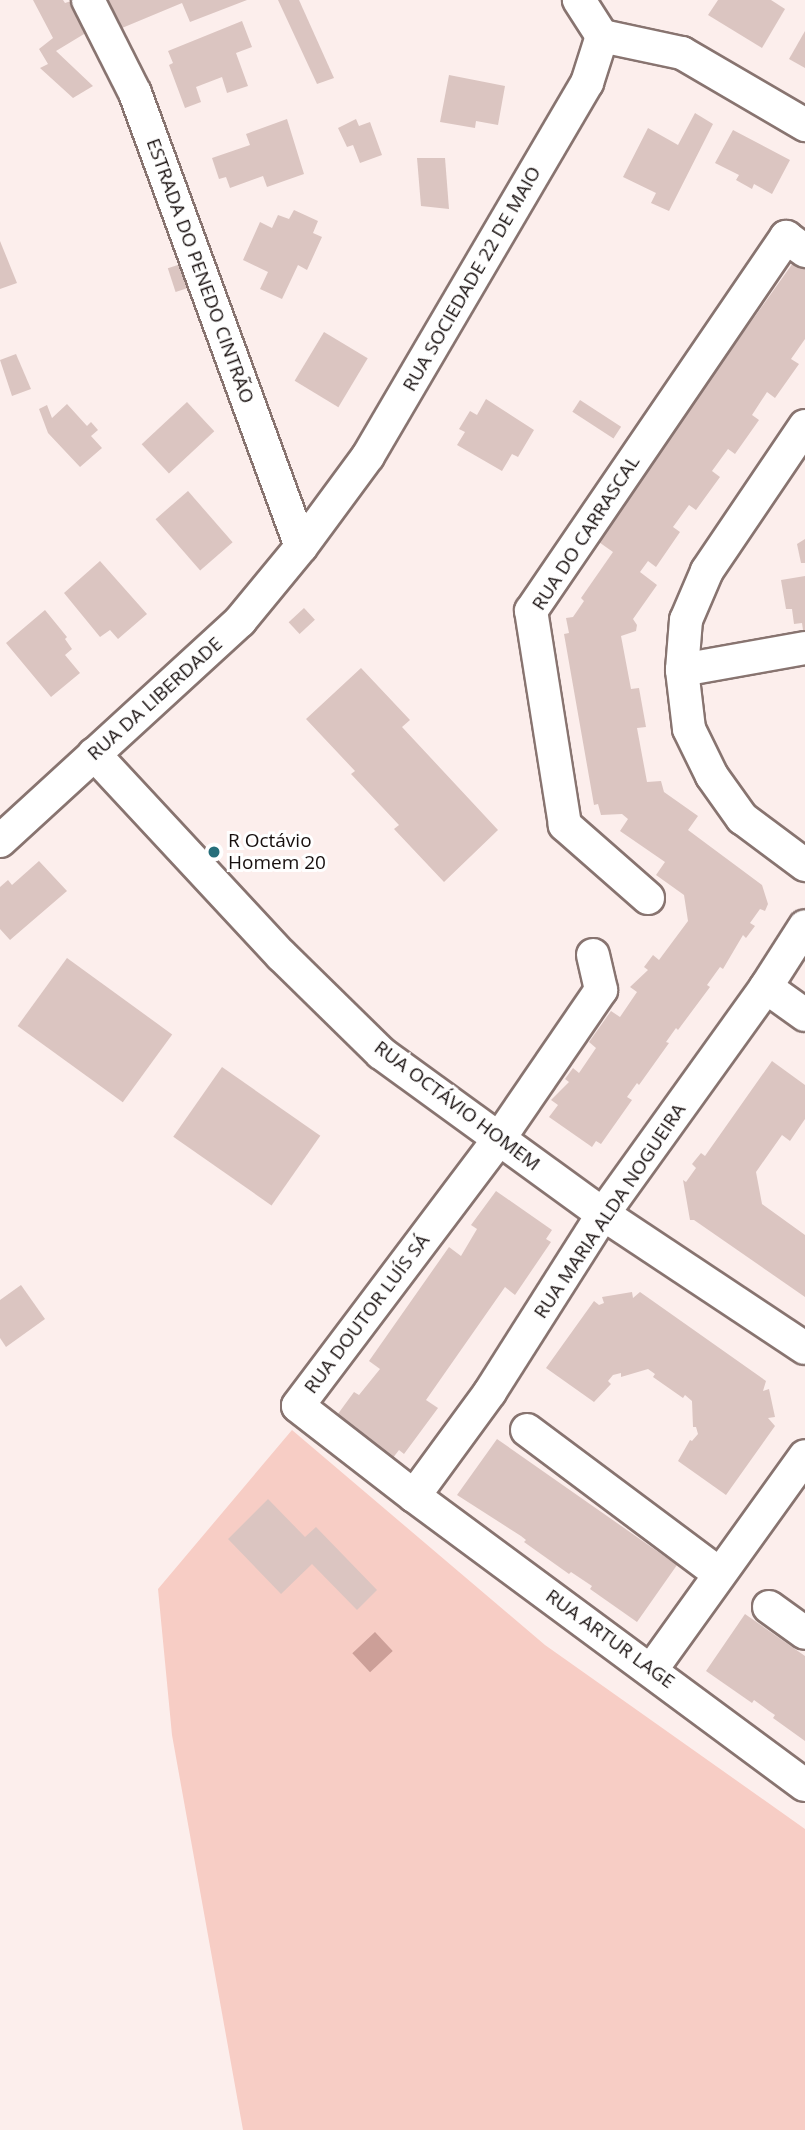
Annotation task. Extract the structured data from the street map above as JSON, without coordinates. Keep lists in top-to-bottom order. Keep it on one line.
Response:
{"streets":{"street":["ESTRADA DO PENEDO CINTRÃO","RUA SOCIEDADE 22 DE MAIO","RUA DO CARRASCAL","RUA DA LIBERDADE","RUA OCTÁVIO HOMEM","RUA MARIA ALDA NOGUEIRA","RUA DOUTOR LUÍS SÁ","RUA ARTUR LAGE"]},"crossings":[["ESTRADA DO PENEDO CINTRÃO","RUA SOCIEDADE 22 DE MAIO"],["ESTRADA DO PENEDO CINTRÃO","RUA DA LIBERDADE"],["RUA SOCIEDADE 22 DE MAIO","RUA DA LIBERDADE"],["RUA DA LIBERDADE","RUA OCTÁVIO HOMEM"],["RUA OCTÁVIO HOMEM","RUA MARIA ALDA NOGUEIRA"],["RUA OCTÁVIO HOMEM","RUA DOUTOR LUÍS SÁ"],["RUA MARIA ALDA NOGUEIRA","RUA DOUTOR LUÍS SÁ"],["RUA MARIA ALDA NOGUEIRA","RUA ARTUR LAGE"],["RUA DOUTOR LUÍS SÁ","RUA ARTUR LAGE"]],"places":["R Octávio Homem 20"]}
